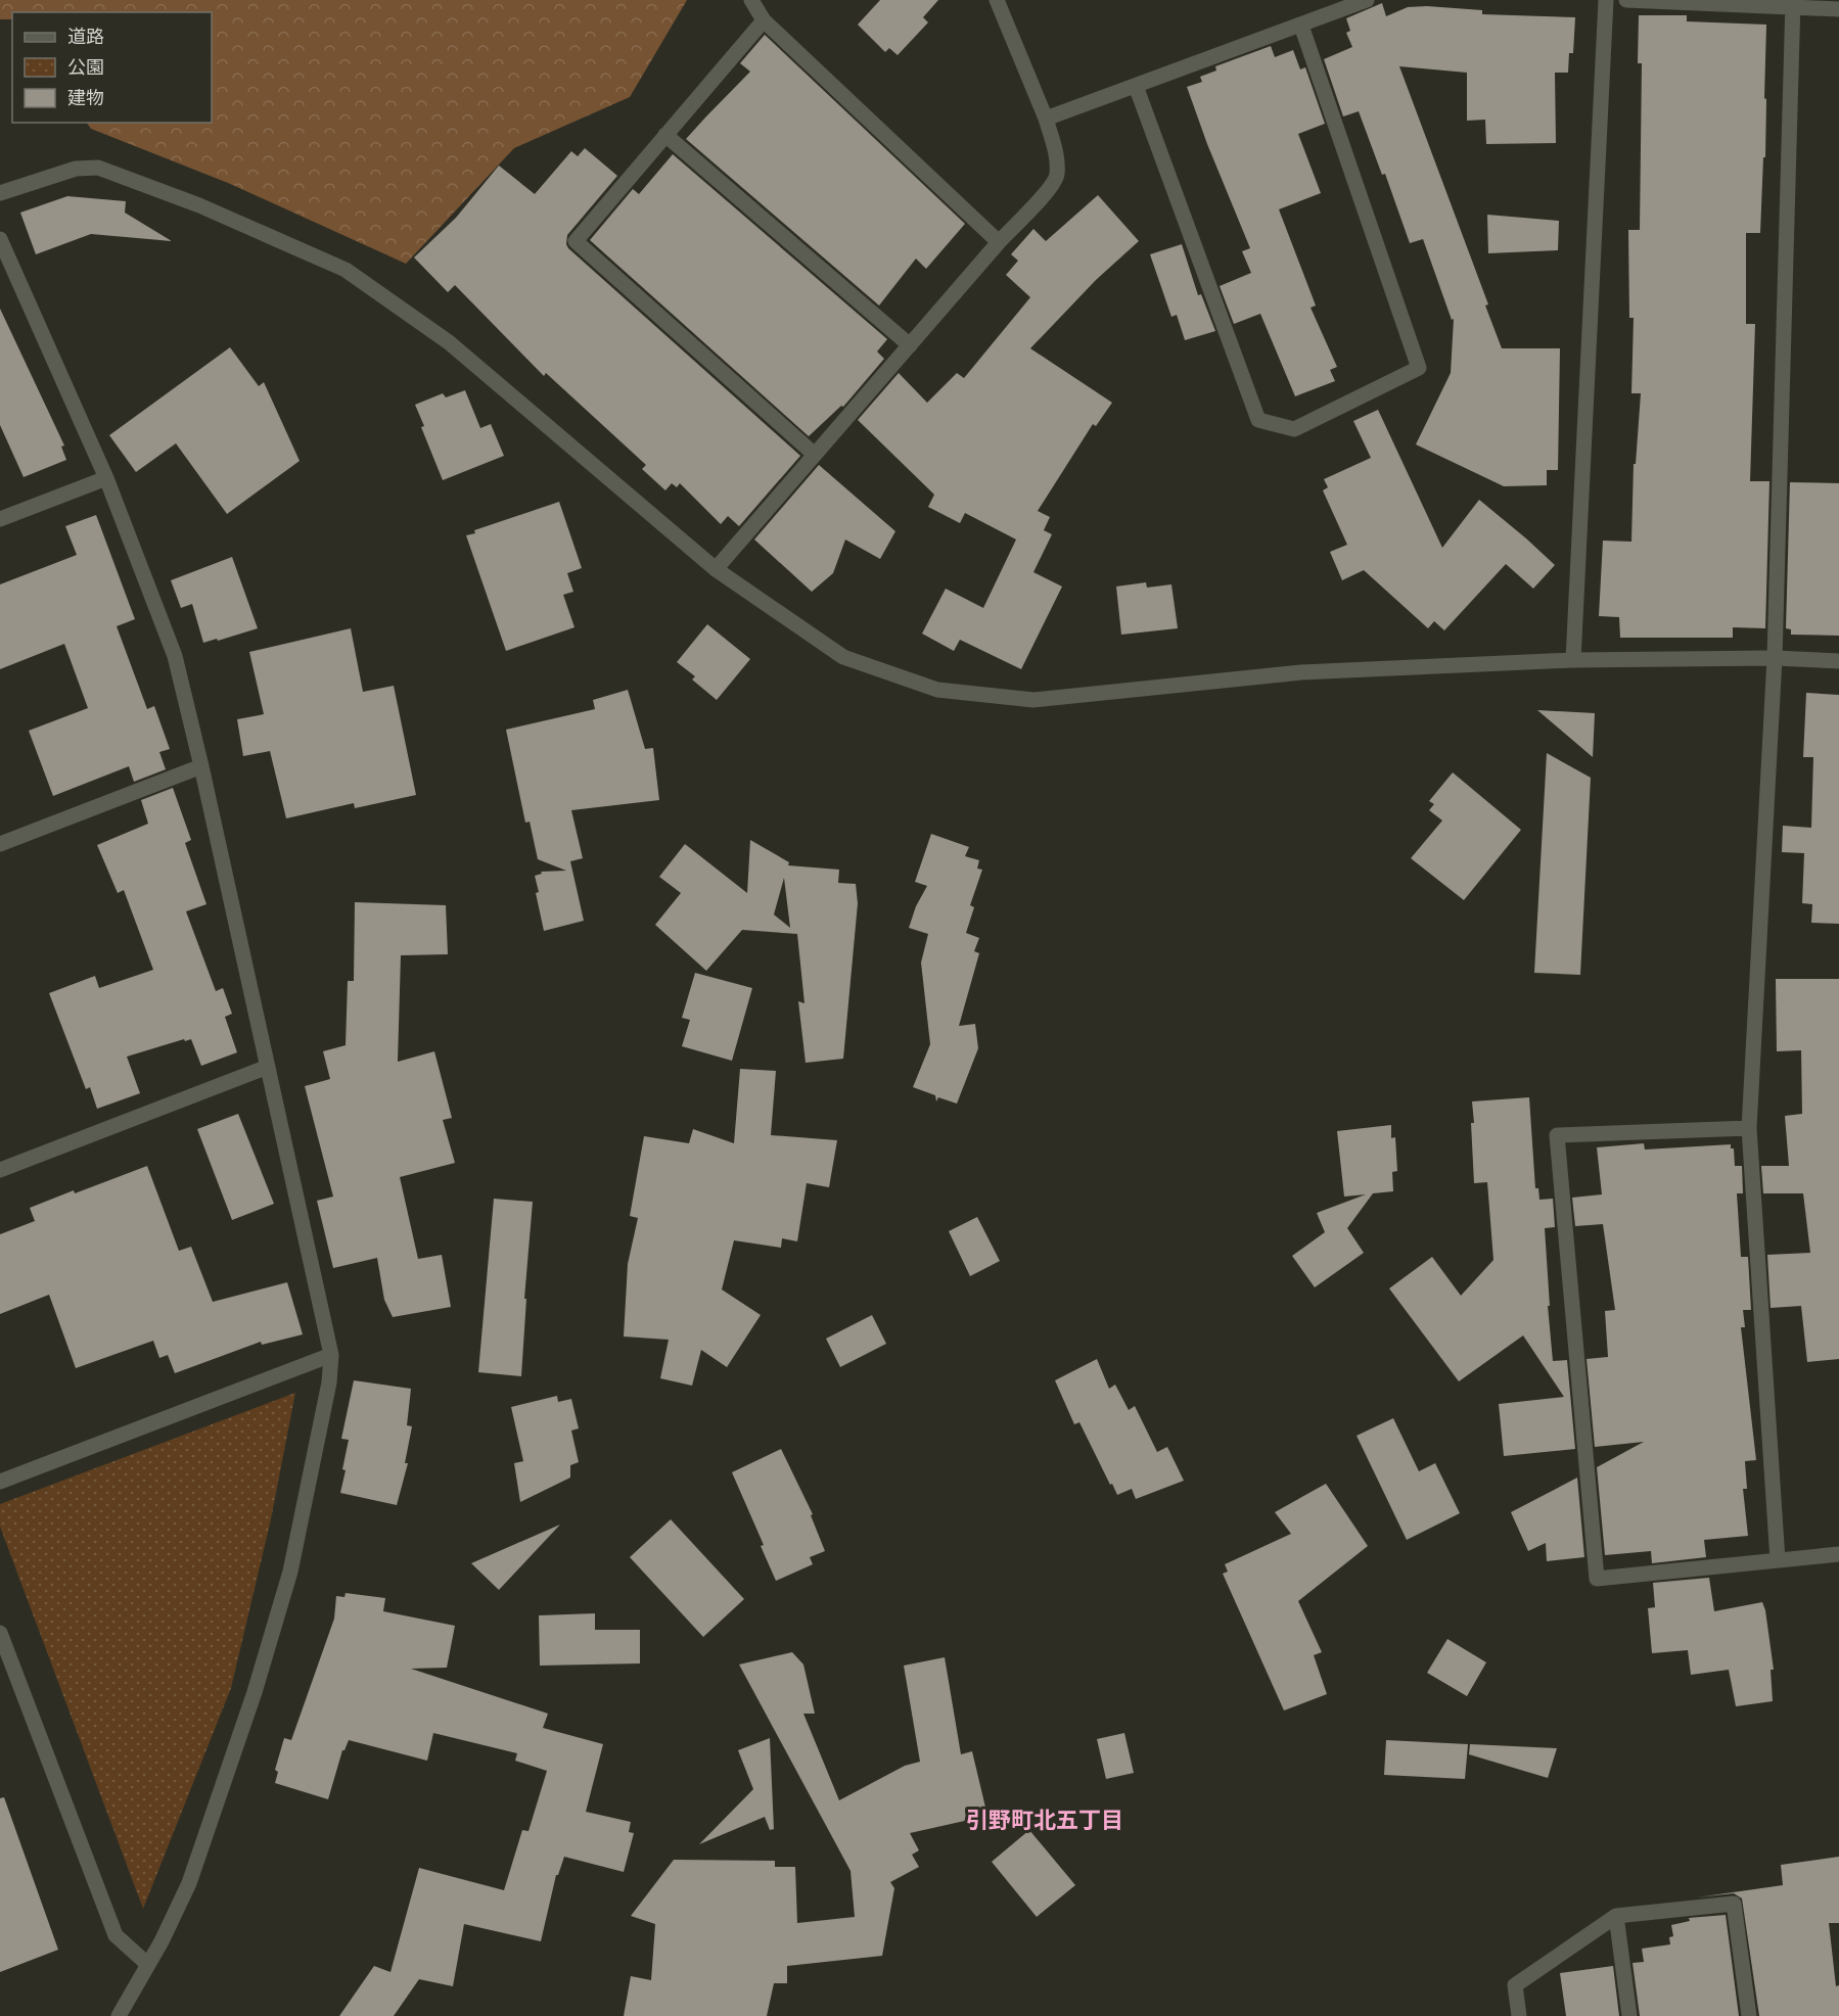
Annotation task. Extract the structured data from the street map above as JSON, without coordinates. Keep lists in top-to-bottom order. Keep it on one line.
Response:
{"districts":["引野町北五丁目"],"legend":["道路","公園","建物"]}
